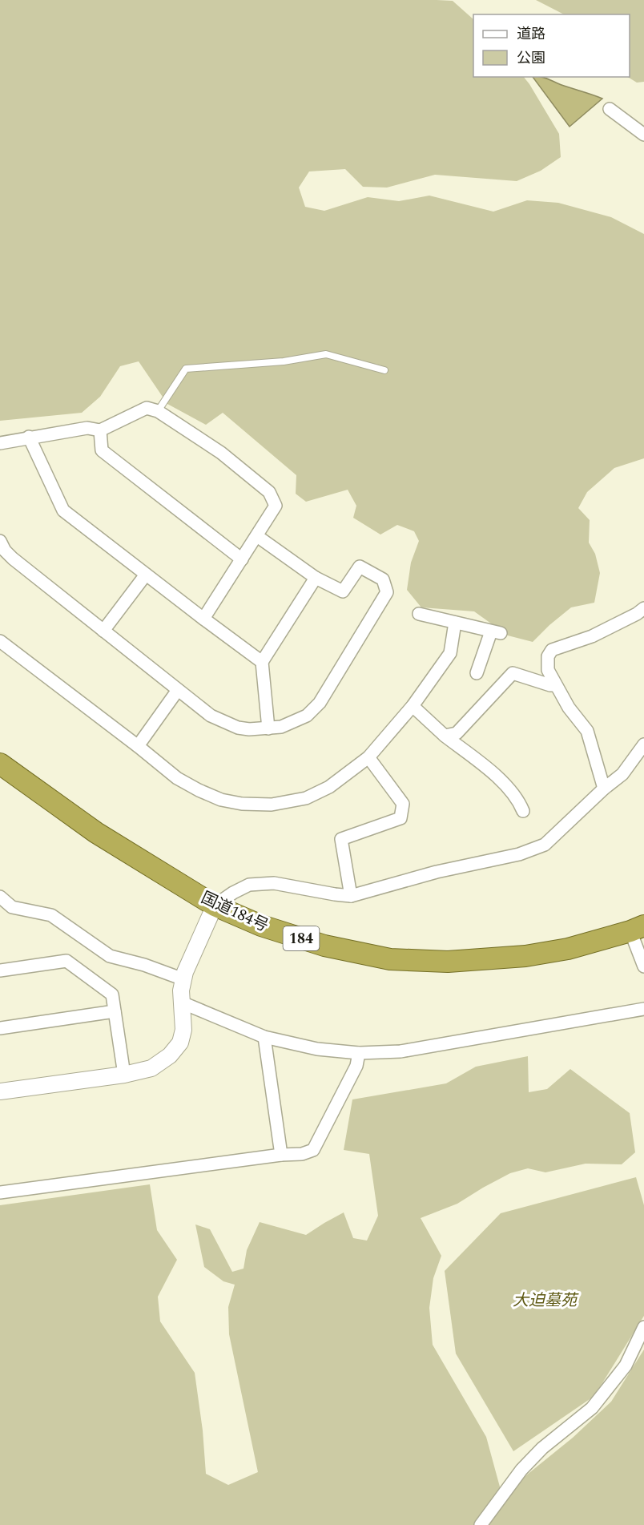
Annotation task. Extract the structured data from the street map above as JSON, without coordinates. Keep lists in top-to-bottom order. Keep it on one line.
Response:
{"streets":{"highway":["国道184号","184"]},"parks":["大迫墓苑"],"legend":["道路","公園"]}
